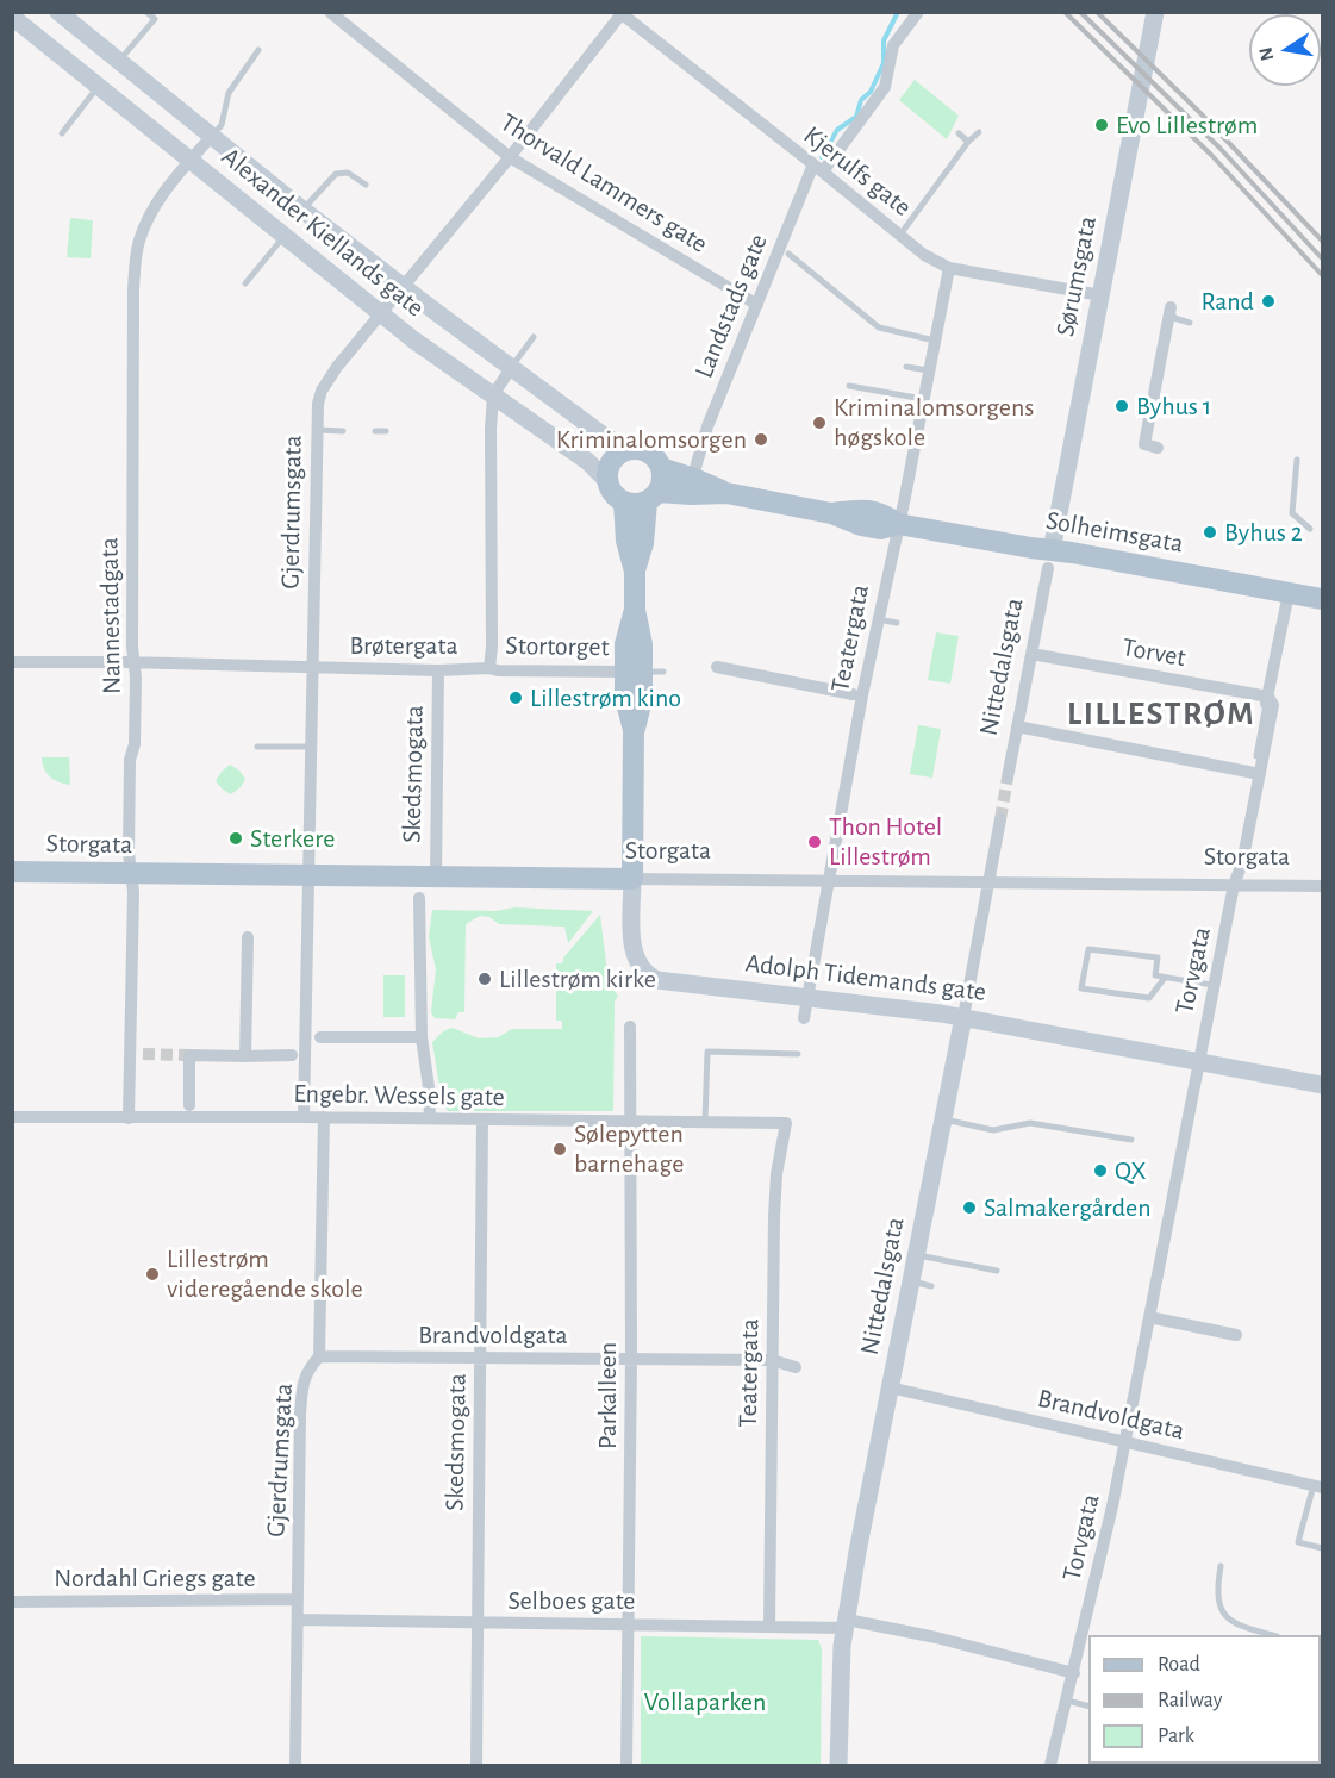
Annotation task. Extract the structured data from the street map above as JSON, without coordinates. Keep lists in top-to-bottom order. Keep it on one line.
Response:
{"streets":{"main road":["Solheimsgata","Storgata","Adolph Tidemands gate"],"street":["Kjerulfs gate","Thorvald Lammers gate","Alexander Kiellands gate","Sørumsgata","Landstads gate","Gjerdrumsgata","Nannestadgata","Teatergata","Brøtergata","Stortorget","Torvet","Nittedalsgata","Skedsmogata","Torvgata","Engebr. Wessels gate","Brandvoldgata","Parkalleen","Nordahl Griegs gate","Selboes gate"]},"crossings":[["Kjerulfs gate","Sørumsgata"],["Kjerulfs gate","Landstads gate"],["Kjerulfs gate","Gjerdrumsgata"],["Kjerulfs gate","Teatergata"],["Thorvald Lammers gate","Landstads gate"],["Thorvald Lammers gate","Gjerdrumsgata"],["Alexander Kiellands gate","Gjerdrumsgata"],["Alexander Kiellands gate","Solheimsgata"],["Alexander Kiellands gate","Nannestadgata"],["Alexander Kiellands gate","Brøtergata"],["Alexander Kiellands gate","Adolph Tidemands gate"],["Sørumsgata","Solheimsgata"],["Sørumsgata","Nittedalsgata"],["Gjerdrumsgata","Brøtergata"],["Gjerdrumsgata","Storgata"],["Gjerdrumsgata","Engebr. Wessels gate"],["Gjerdrumsgata","Brandvoldgata"],["Gjerdrumsgata","Nordahl Griegs gate"],["Gjerdrumsgata","Selboes gate"],["Solheimsgata","Teatergata"],["Solheimsgata","Nittedalsgata"],["Solheimsgata","Adolph Tidemands gate"],["Nannestadgata","Brøtergata"],["Nannestadgata","Storgata"],["Nannestadgata","Engebr. Wessels gate"],["Teatergata","Storgata"],["Teatergata","Adolph Tidemands gate"],["Teatergata","Engebr. Wessels gate"],["Teatergata","Brandvoldgata"],["Teatergata","Selboes gate"],["Brøtergata","Stortorget"],["Brøtergata","Skedsmogata"],["Stortorget","Adolph Tidemands gate"],["Torvet","Nittedalsgata"],["Nittedalsgata","Storgata"],["Nittedalsgata","Adolph Tidemands gate"],["Nittedalsgata","Brandvoldgata"],["Nittedalsgata","Selboes gate"],["Skedsmogata","Storgata"],["Skedsmogata","Engebr. Wessels gate"],["Skedsmogata","Brandvoldgata"],["Skedsmogata","Selboes gate"],["Storgata","Torvgata"],["Storgata","Adolph Tidemands gate"],["Torvgata","Adolph Tidemands gate"],["Torvgata","Brandvoldgata"],["Torvgata","Selboes gate"],["Engebr. Wessels gate","Parkalleen"],["Brandvoldgata","Parkalleen"],["Parkalleen","Selboes gate"]],"districts":["LILLESTRØM"],"parks":["Vollaparken"],"places":["Evo Lillestrøm","Rand","Byhus 1","Kriminalomsorgens høgskole","Kriminalomsorgen","Byhus 2","Lillestrøm kino","Sterkere","Thon Hotel Lillestrøm","Lillestrøm kirke","Sølepytten barnehage","QX","Salmakergården","Lillestrøm videregående skole"],"legend":["Road","Railway","Park"],"north":"left"}
